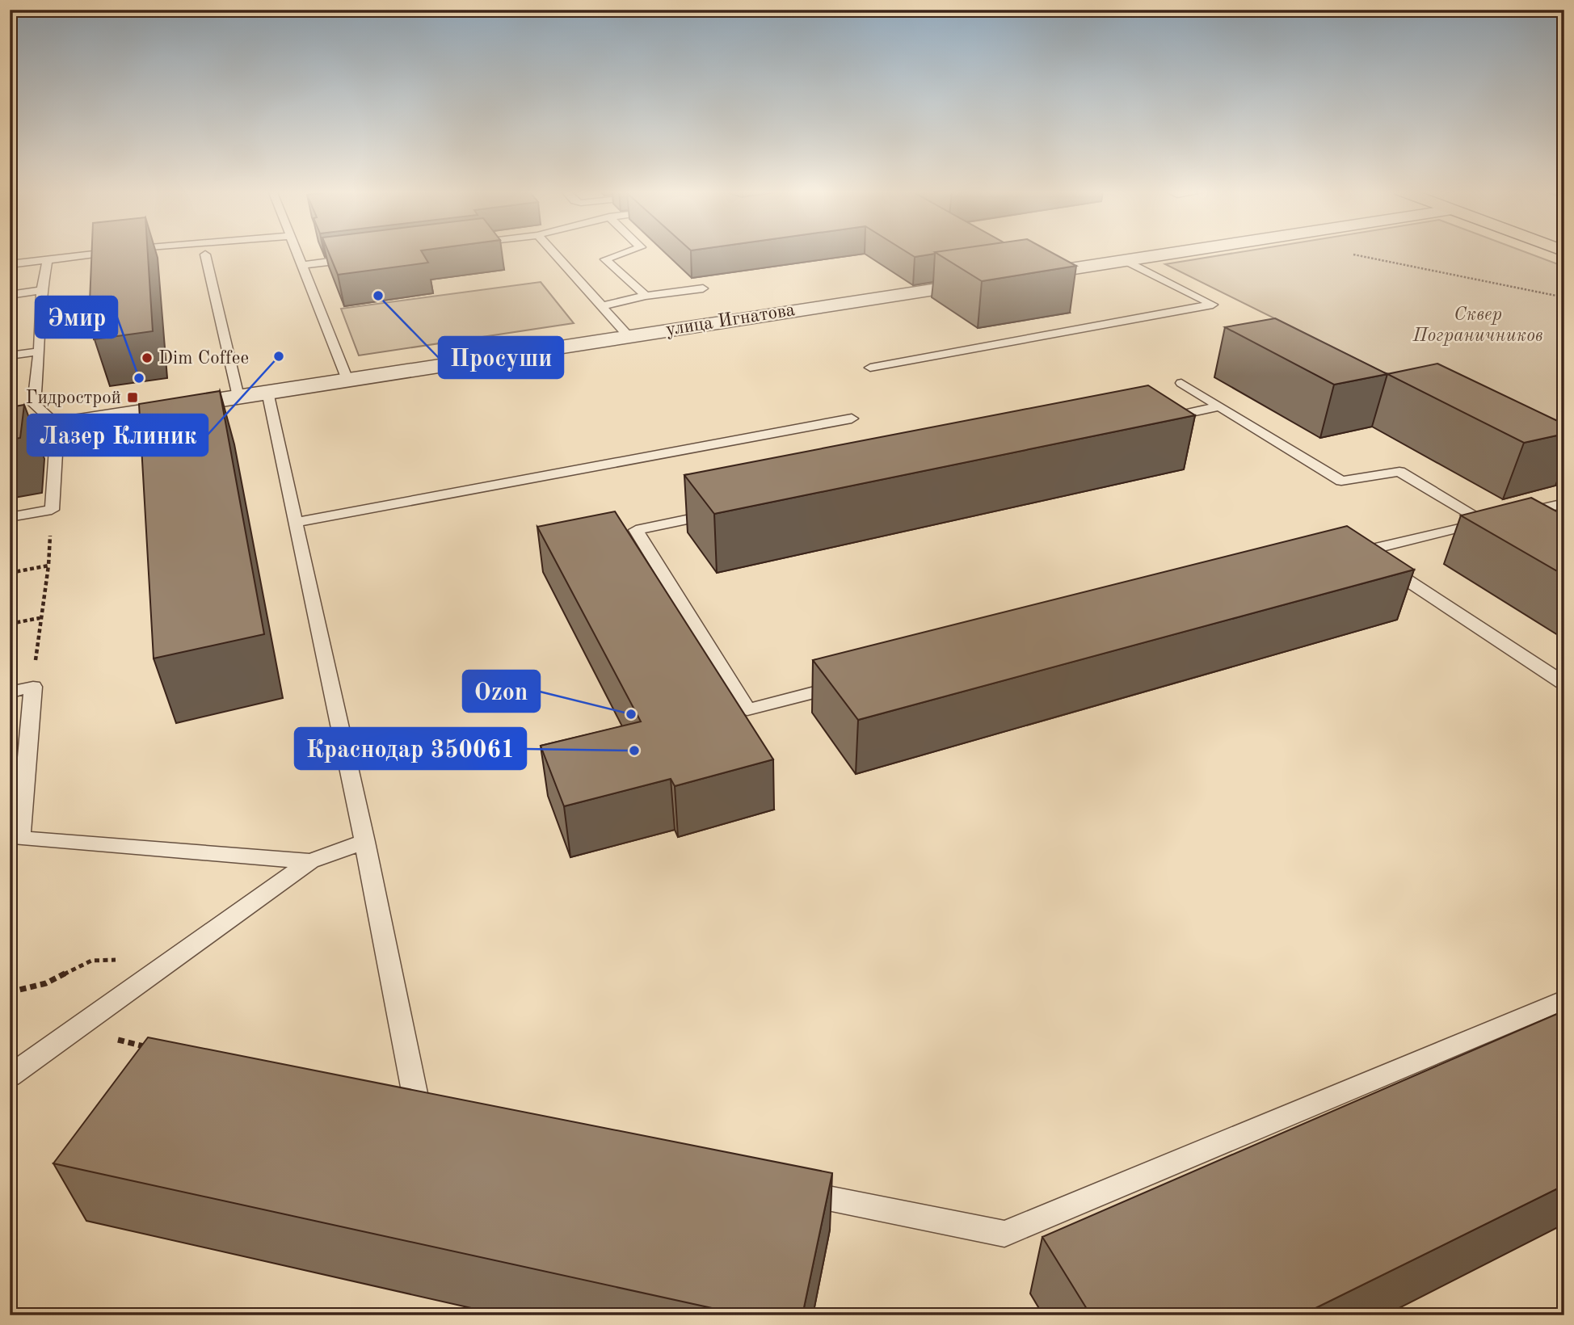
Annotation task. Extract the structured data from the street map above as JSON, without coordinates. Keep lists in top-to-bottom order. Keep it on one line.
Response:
{"streets":{"street":["улица Игнатова"]},"parks":["Сквер Пограничников"],"places":{"other":["Просуши","Лазер Клиник","Dim Coffee","Эмир","Ozon","Краснодар 350061"],"transit":["Гидрострой"]}}
